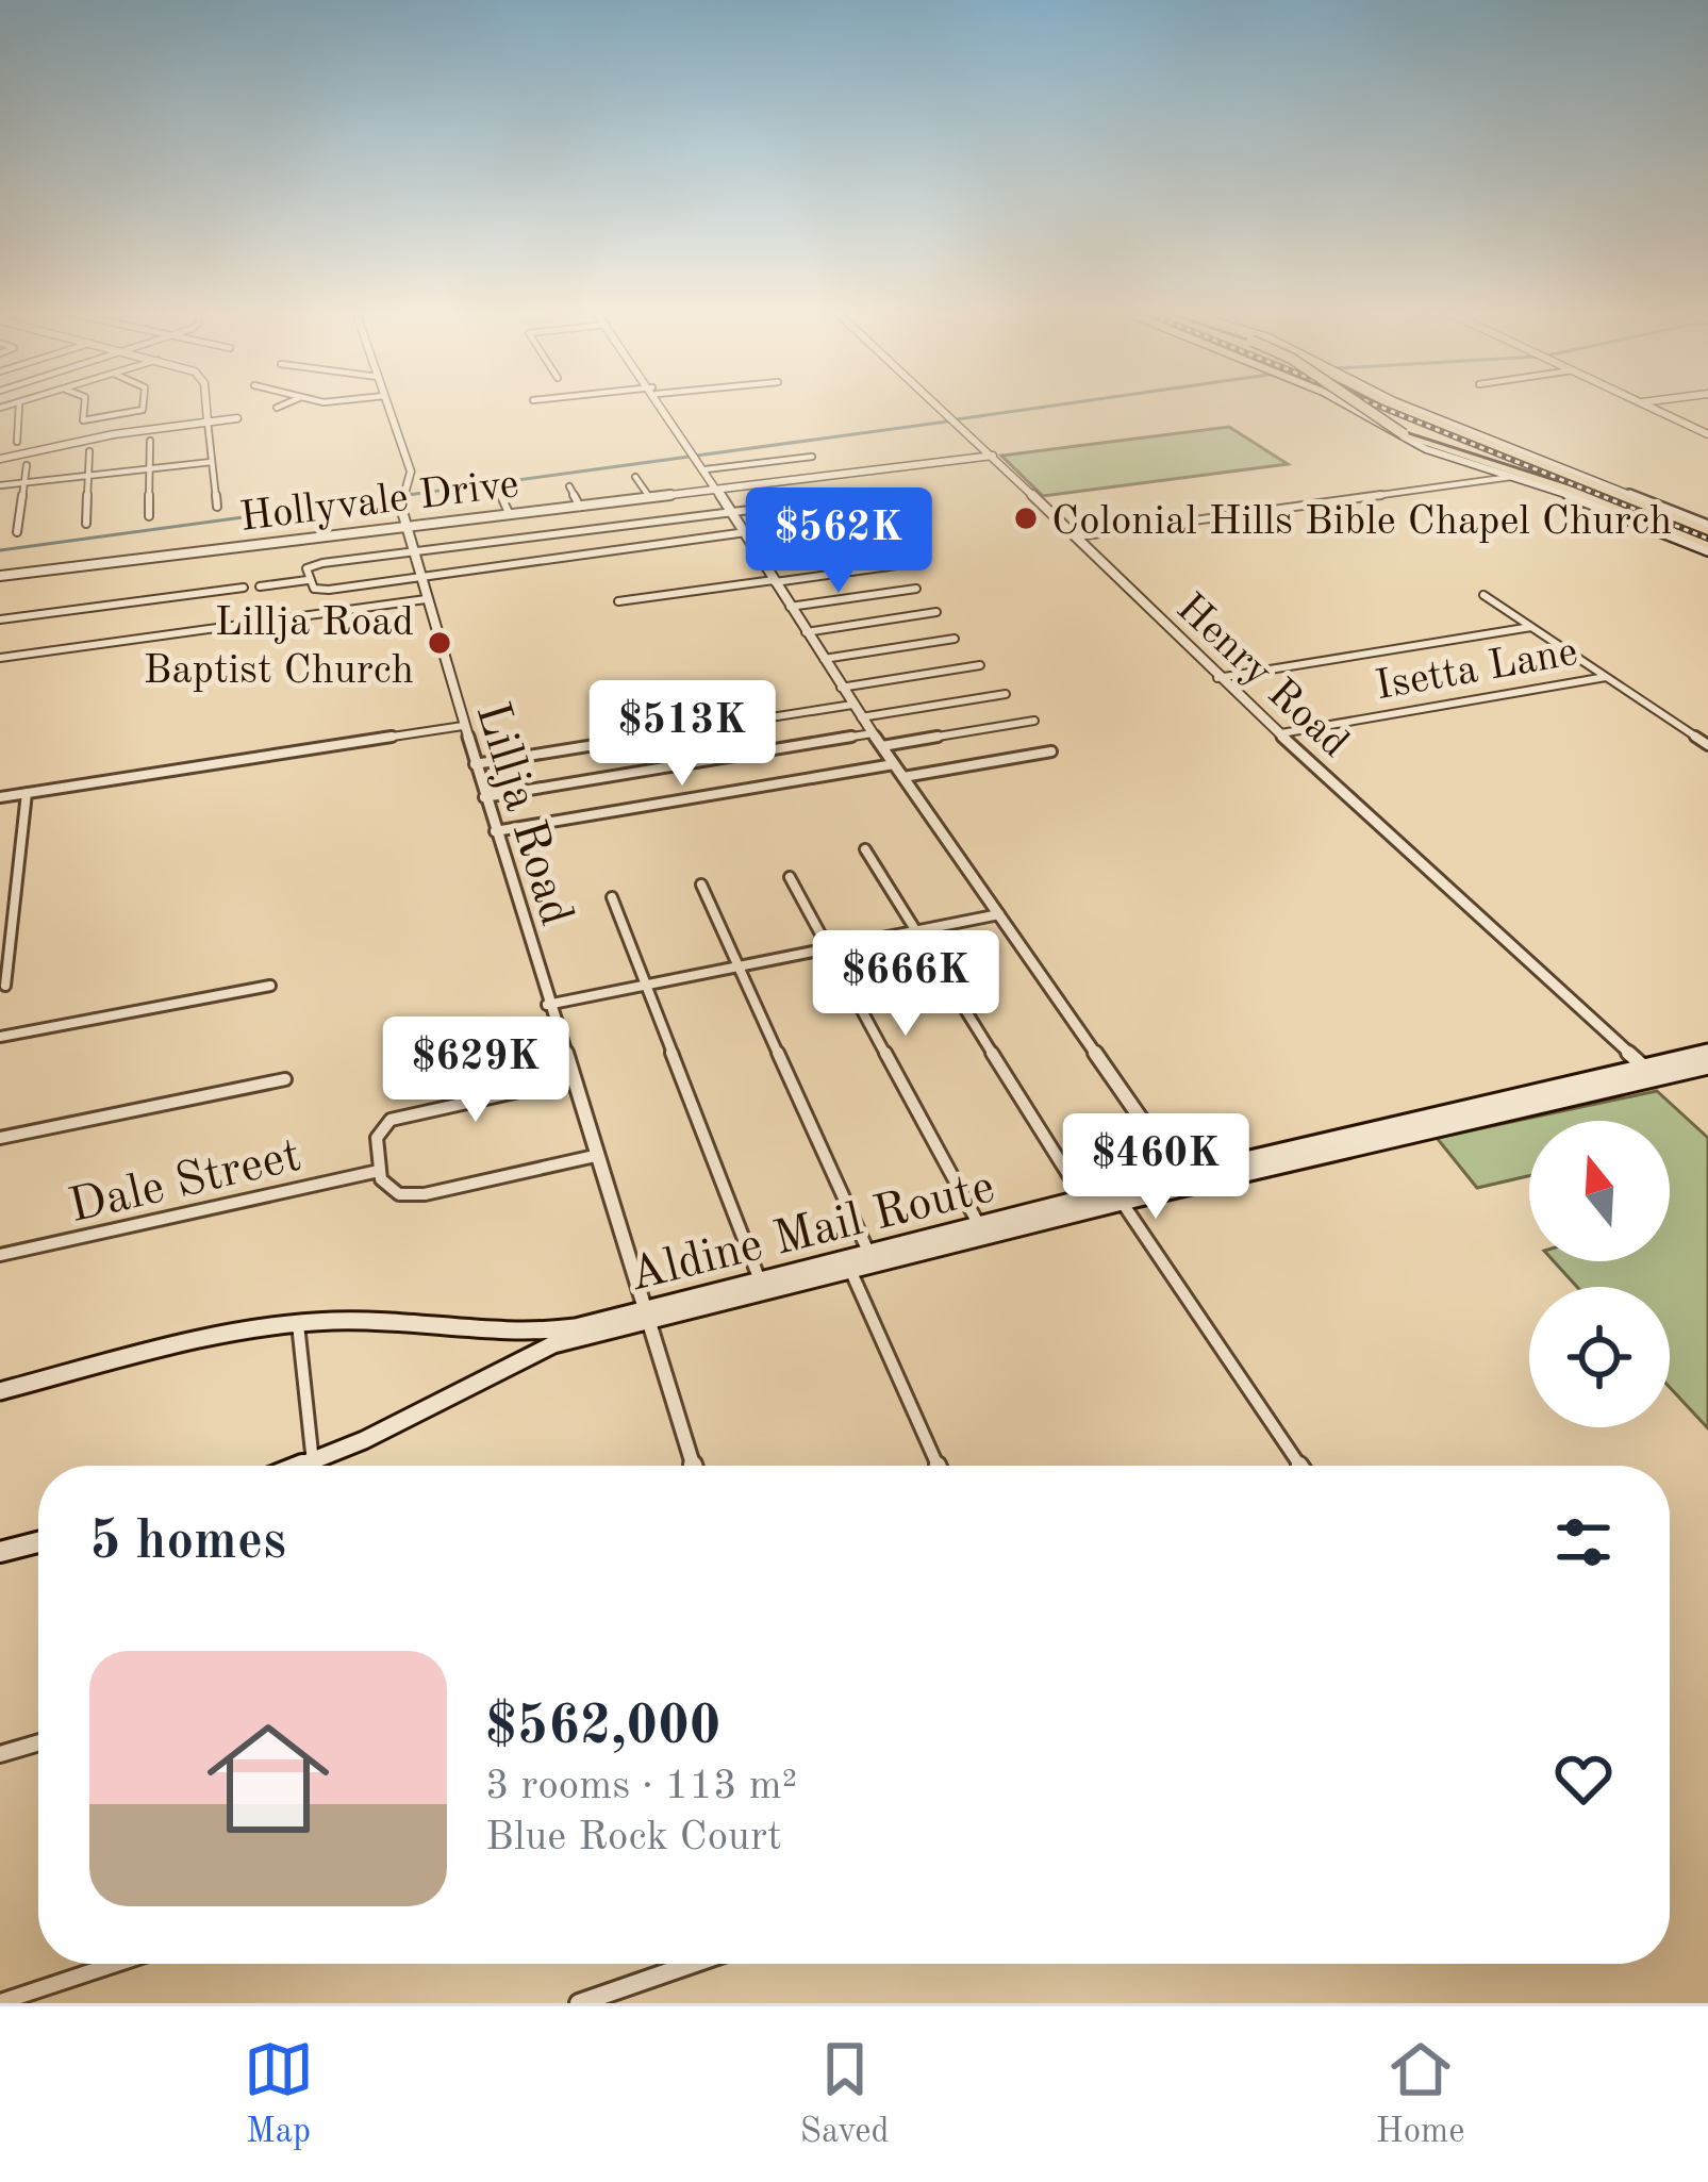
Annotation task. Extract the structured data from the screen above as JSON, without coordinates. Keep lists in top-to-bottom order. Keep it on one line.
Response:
{"streets":{"main road":["Aldine Mail Route"],"street":["Hollyvale Drive","Isetta Lane","Henry Road","Lillja Road","Dale Street"]},"crossings":[["Hollyvale Drive","Henry Road"],["Hollyvale Drive","Lillja Road"],["Isetta Lane","Henry Road"],["Henry Road","Aldine Mail Route"],["Lillja Road","Aldine Mail Route"]],"places":["Colonial Hills Bible Chapel Church","Lillja Road Baptist Church"],"north":"top","page":{"price":["$562K","$513K","$666K","$629K","$460K"],"heading":"5 homes","list":[{"name":"$562,000","note":"3 rooms · 113 m² · Blue Rock Court"}],"tabs":["Map","Saved","Home"]}}
